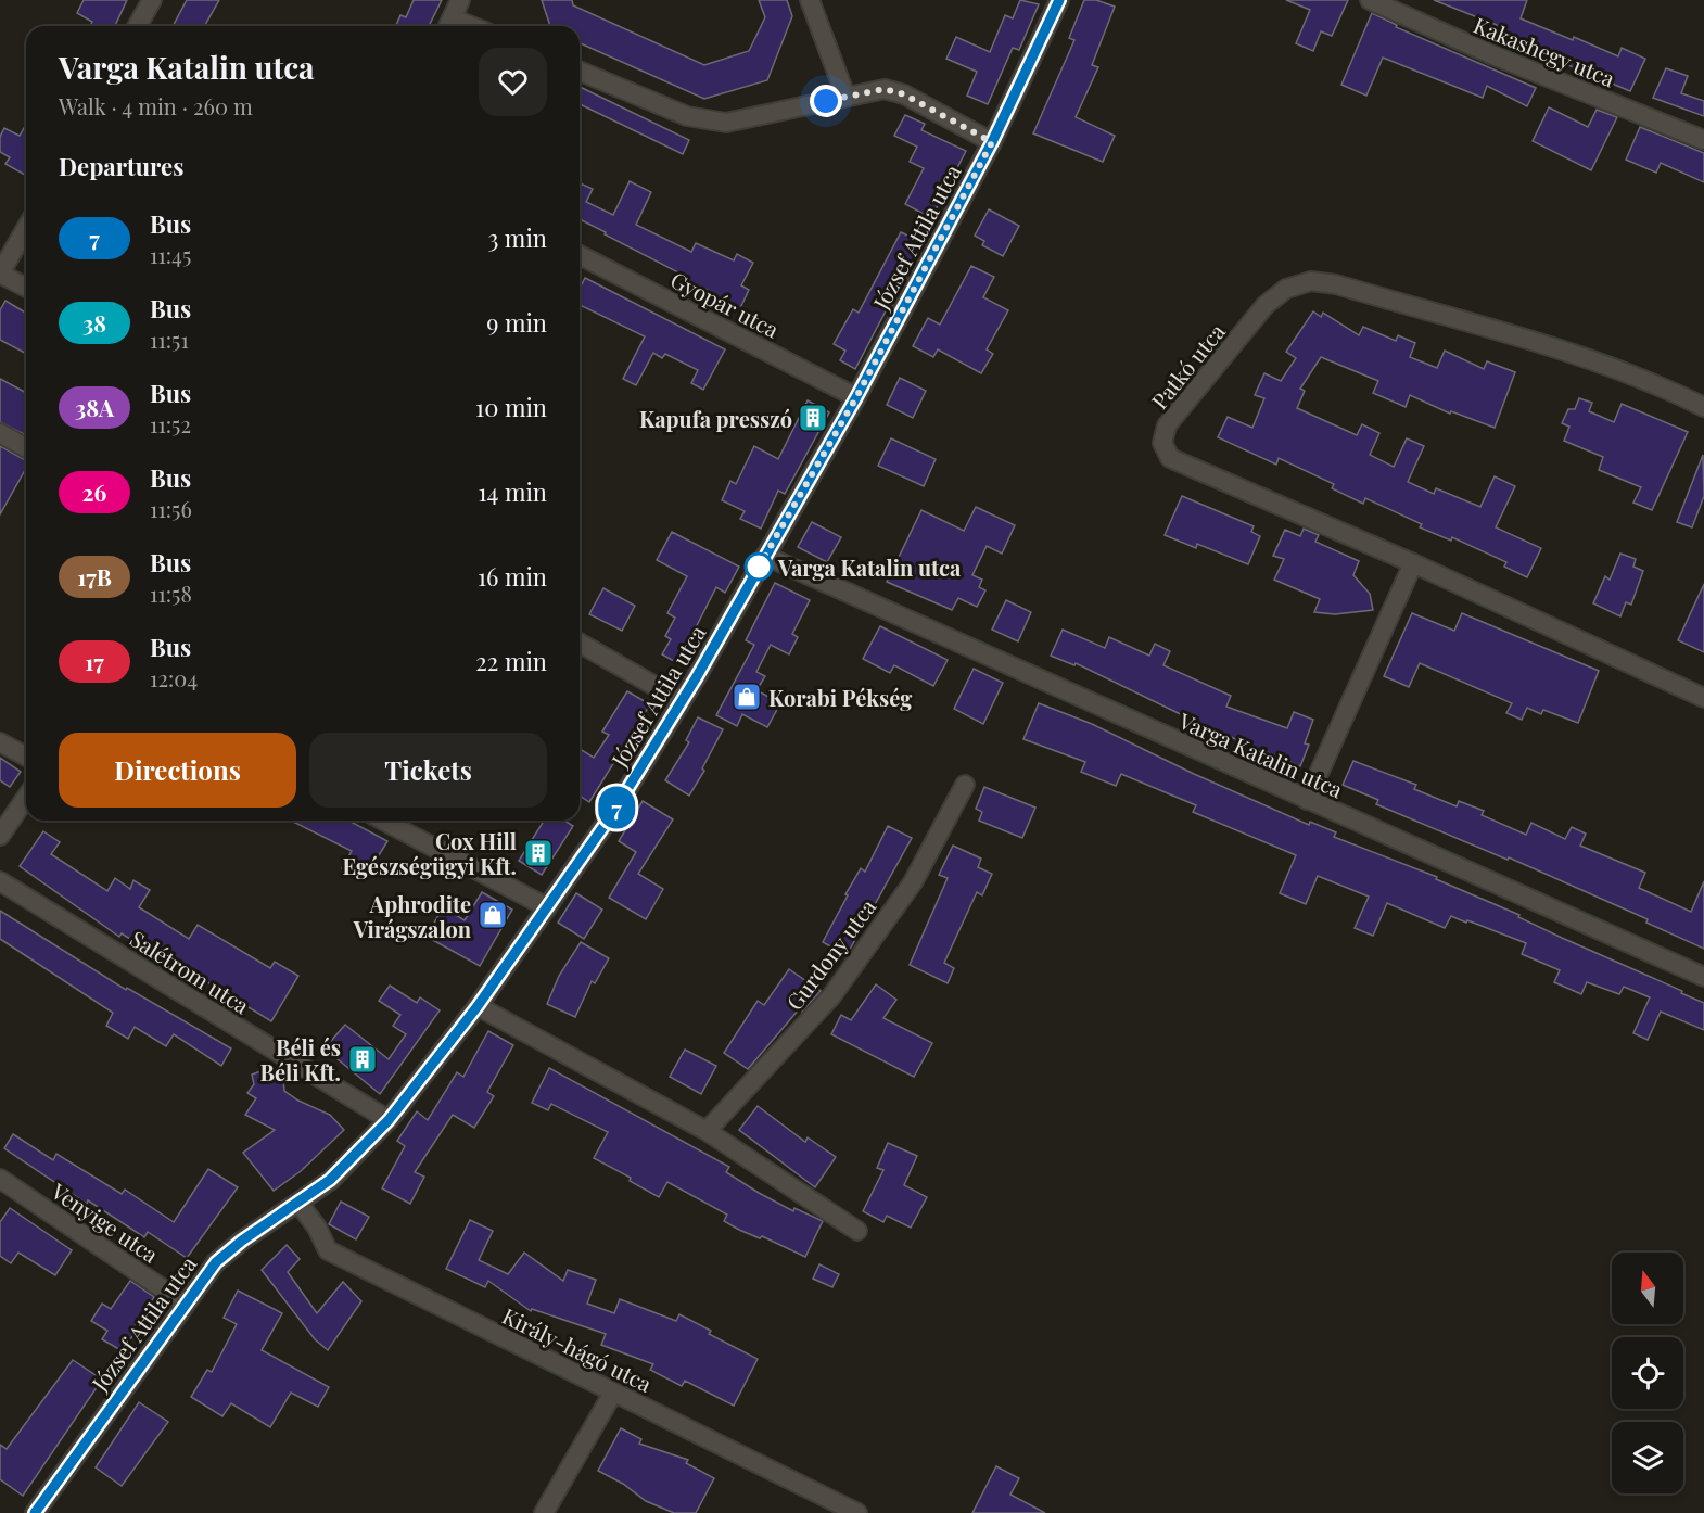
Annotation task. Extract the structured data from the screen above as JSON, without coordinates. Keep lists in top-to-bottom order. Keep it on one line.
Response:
{"streets":{"street":["Kakashegy utca","József Attila utca","Gyopár utca","Patkó utca","Varga Katalin utca","Gurdony utca","Salétrom utca","Venyige utca","Király-hágó utca"]},"crossings":[["József Attila utca","Gyopár utca"],["József Attila utca","Varga Katalin utca"],["József Attila utca","Salétrom utca"],["József Attila utca","Venyige utca"],["József Attila utca","Király-hágó utca"]],"places":{"building":["Kapufa presszó","Cox Hill Egészségügyi Kft.","Béli és Béli Kft."],"other":["Varga Katalin utca"],"shop":["Korabi Pékség","Aphrodite Virágszalon"]},"lines":["bus line 7"],"north":"top","page":{"on_map":"7","heading":[["Varga Katalin utca","Walk · 4 min · 260 m"],"Departures"],"list":[{"mark":"7","name":"Bus","note":"11:45","value":"3 min"},{"mark":"38","name":"Bus","note":"11:51","value":"9 min"},{"mark":"38A","name":"Bus","note":"11:52","value":"10 min"},{"mark":"26","name":"Bus","note":"11:56","value":"14 min"},{"mark":"17B","name":"Bus","note":"11:58","value":"16 min"},{"mark":"17","name":"Bus","note":"12:04","value":"22 min"}],"buttons":["Directions","Tickets"]}}
